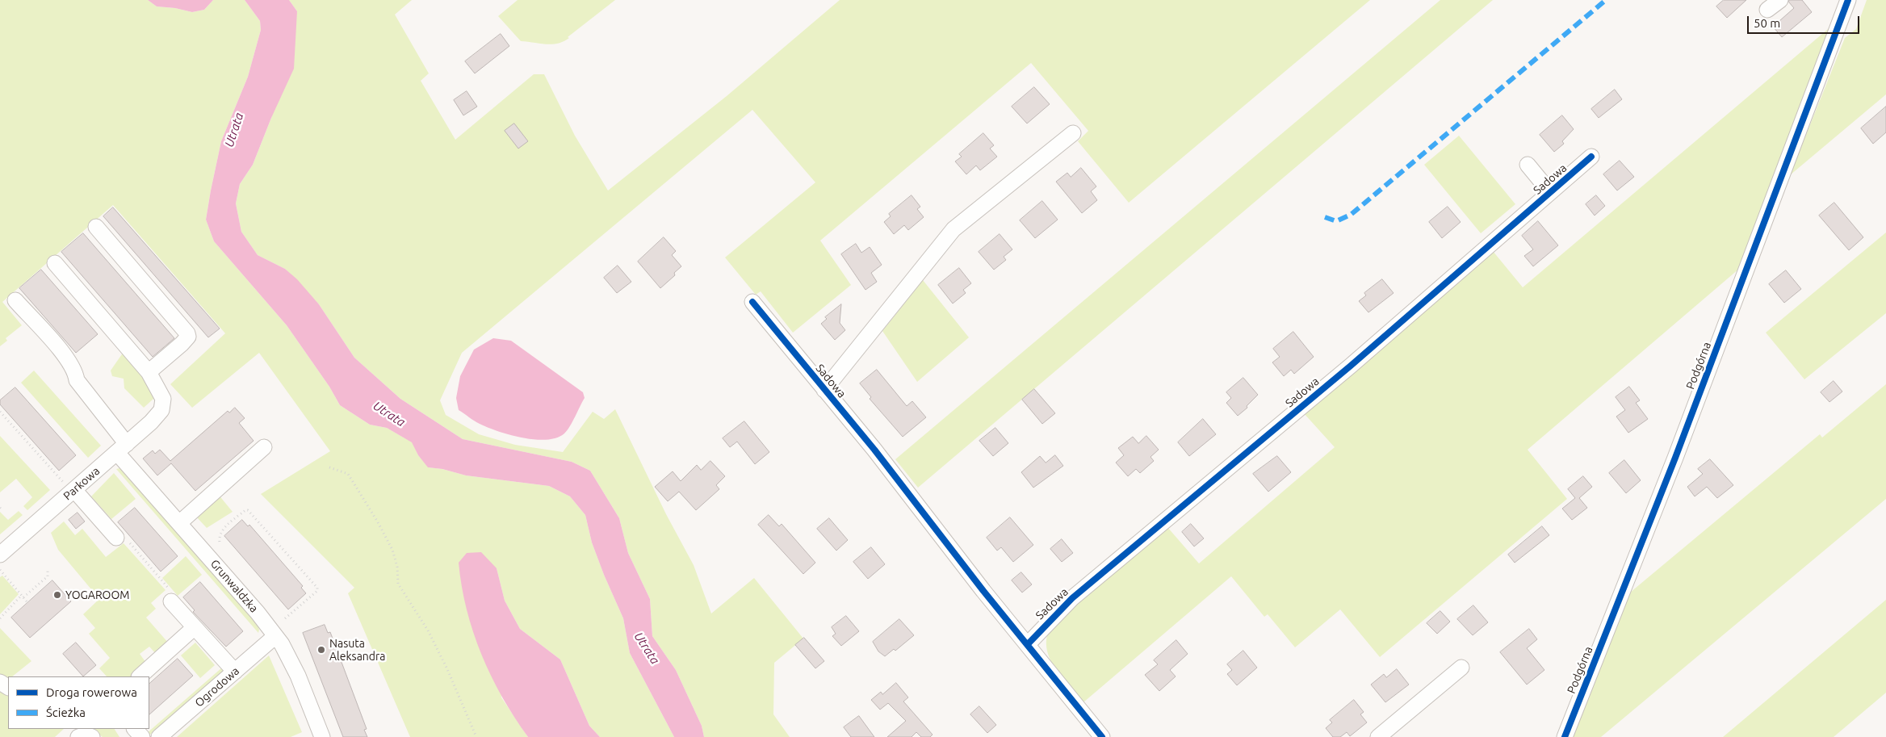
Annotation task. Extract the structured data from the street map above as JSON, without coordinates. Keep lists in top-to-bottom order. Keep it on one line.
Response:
{"streets":{"street":["Sadowa","Podgórna","Parkowa","Grunwaldzka","Ogrodowa"]},"crossings":[["Parkowa","Grunwaldzka"],["Grunwaldzka","Ogrodowa"]],"water":["Utrata"],"places":["YOGAROOM","Nasuta Aleksandra"],"legend":["Droga rowerowa","Ścieżka"],"scale_bar":"50 m"}
